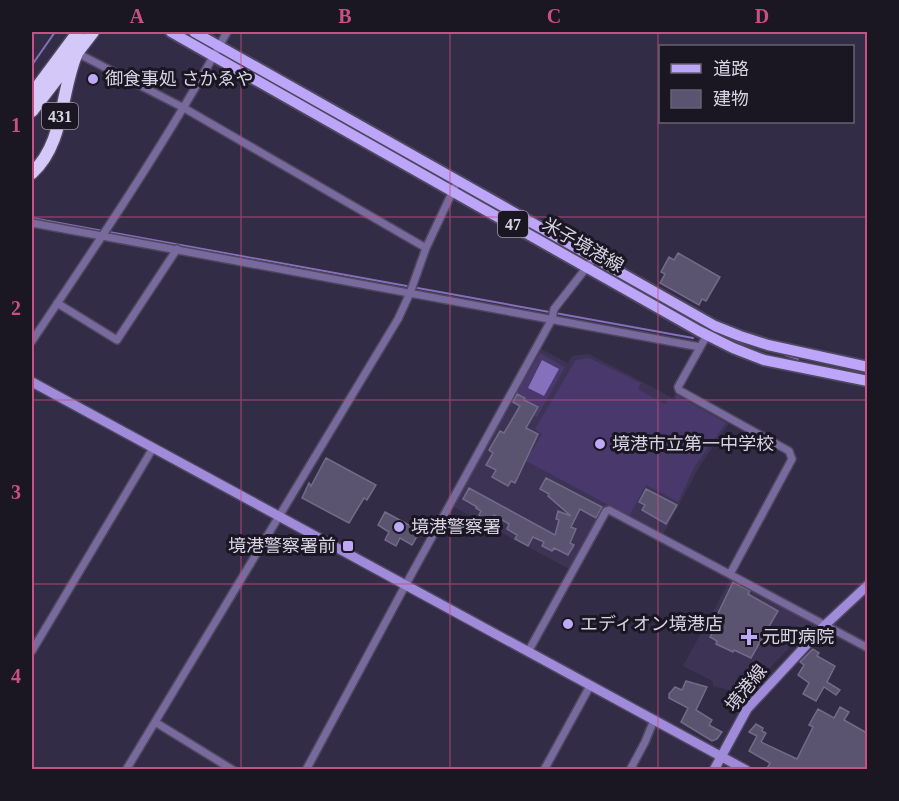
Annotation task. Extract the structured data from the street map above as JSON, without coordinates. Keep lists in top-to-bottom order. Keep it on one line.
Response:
{"streets":{"highway":["431"],"main road":["47","米子境港線"],"street":["境港線"]},"places":{"other":["御食事処 さかゑや","境港市立第一中学校","境港警察署","エディオン境港店"],"transit":["境港警察署前"],"health":["元町病院"]},"legend":["道路","建物"],"grid":{"columns":["A","B","C","D"],"rows":["1","2","3","4"]}}
